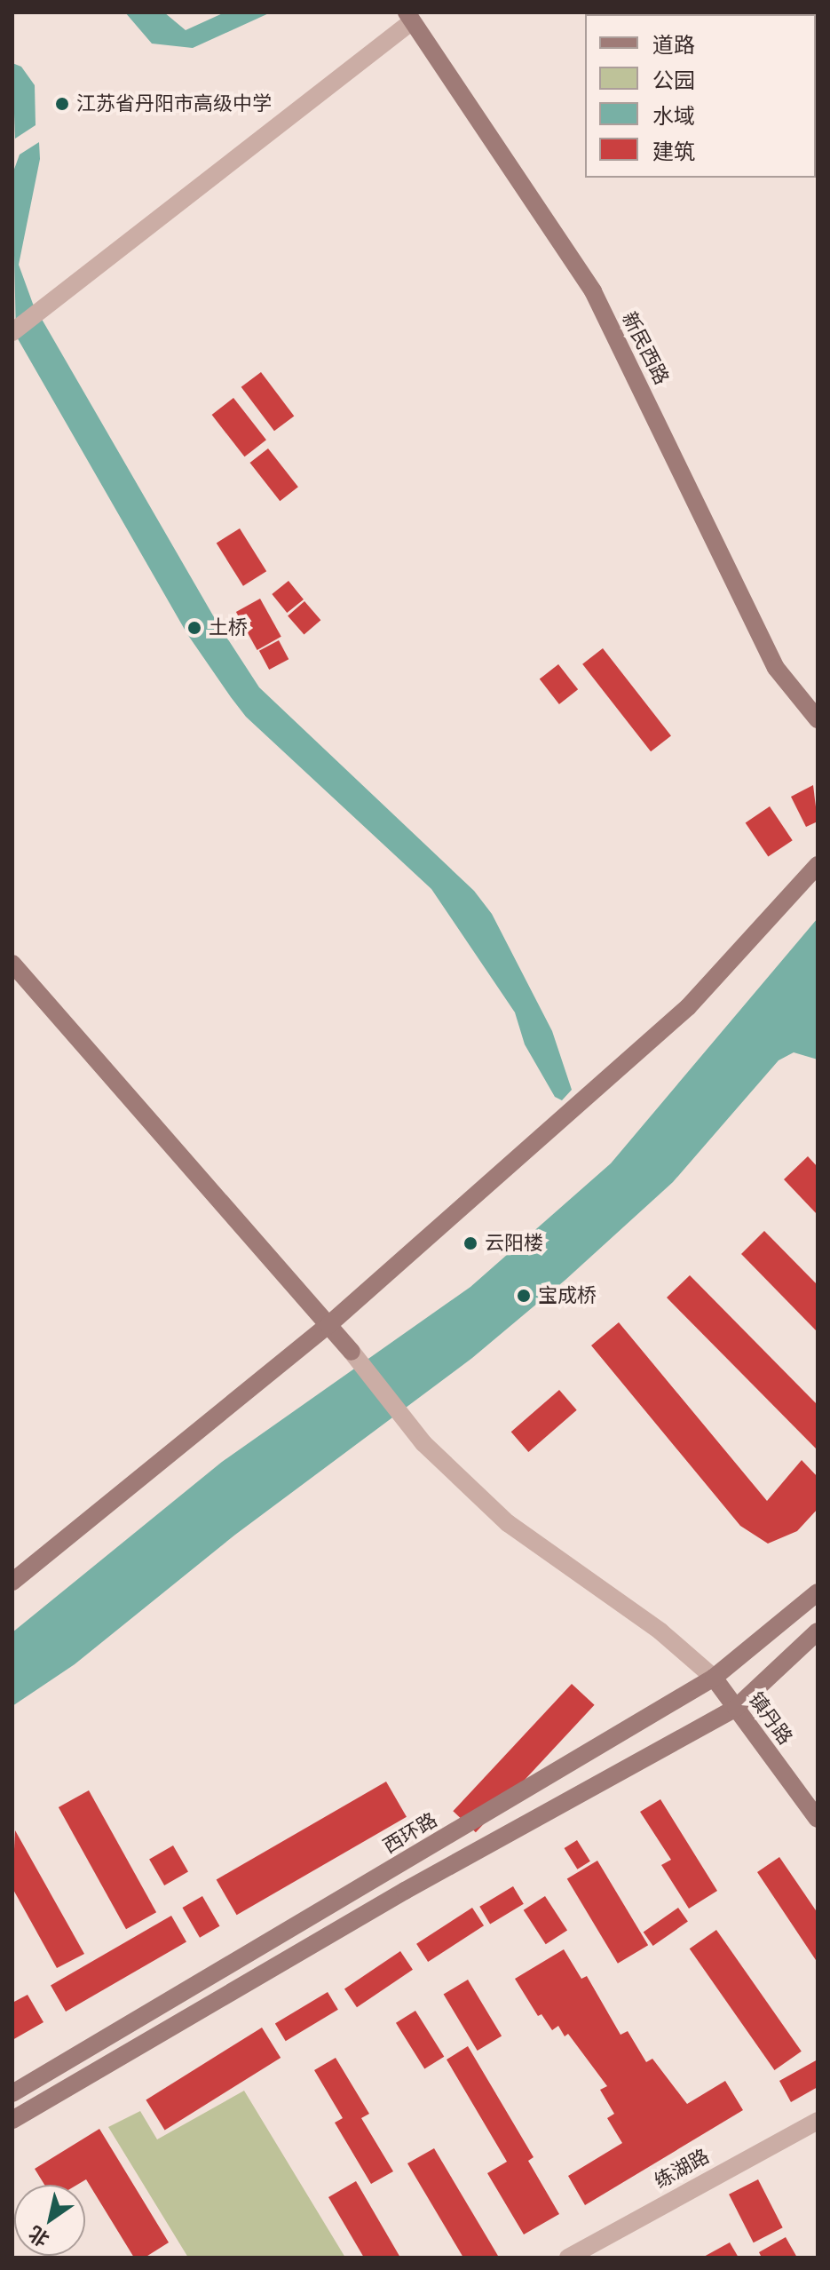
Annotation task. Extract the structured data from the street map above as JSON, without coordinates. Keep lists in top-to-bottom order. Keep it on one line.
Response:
{"streets":{"street":["新民西路","镇丹路","西环路","练湖路"]},"crossings":[["镇丹路","西环路"]],"places":["江苏省丹阳市高级中学","土桥","云阳楼","宝成桥"],"legend":["道路","公园","水域","建筑"],"north":"bottom left"}
